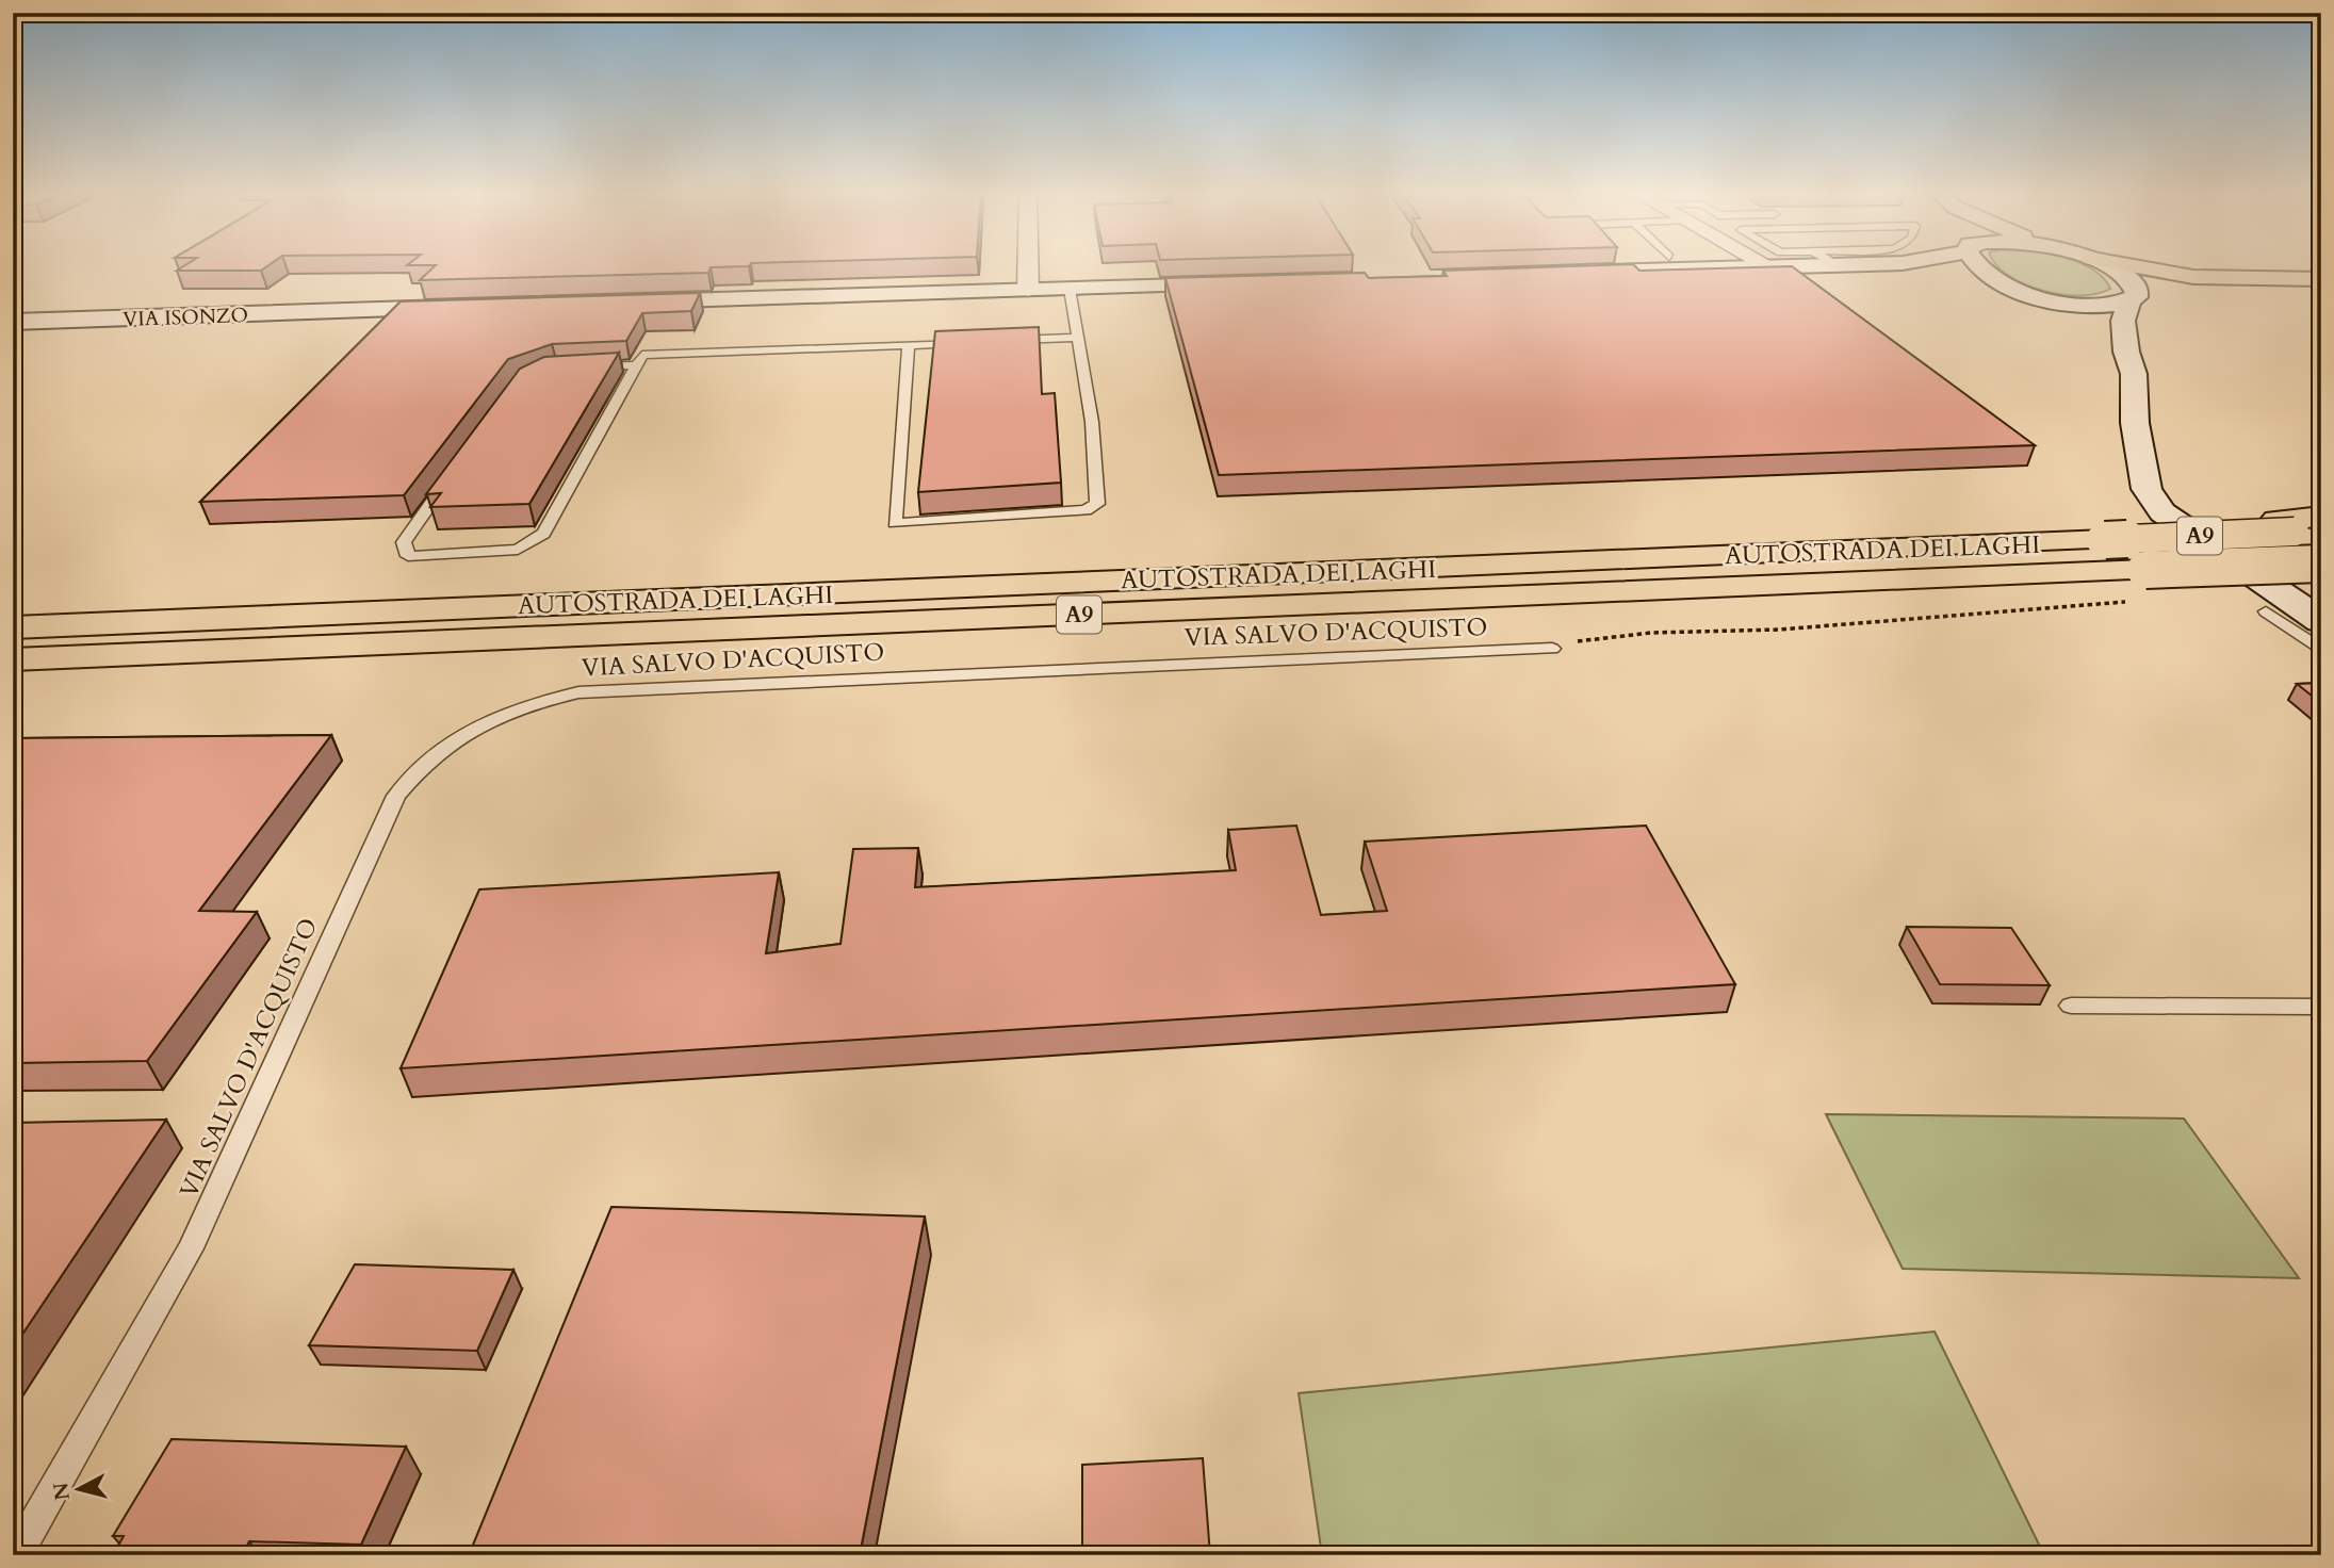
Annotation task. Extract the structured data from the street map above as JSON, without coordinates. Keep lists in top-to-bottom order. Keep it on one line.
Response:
{"streets":{"highway":["A9","AUTOSTRADA DEI LAGHI"],"street":["VIA ISONZO"],"lane":["VIA SALVO D'ACQUISTO"]},"north":"left"}
